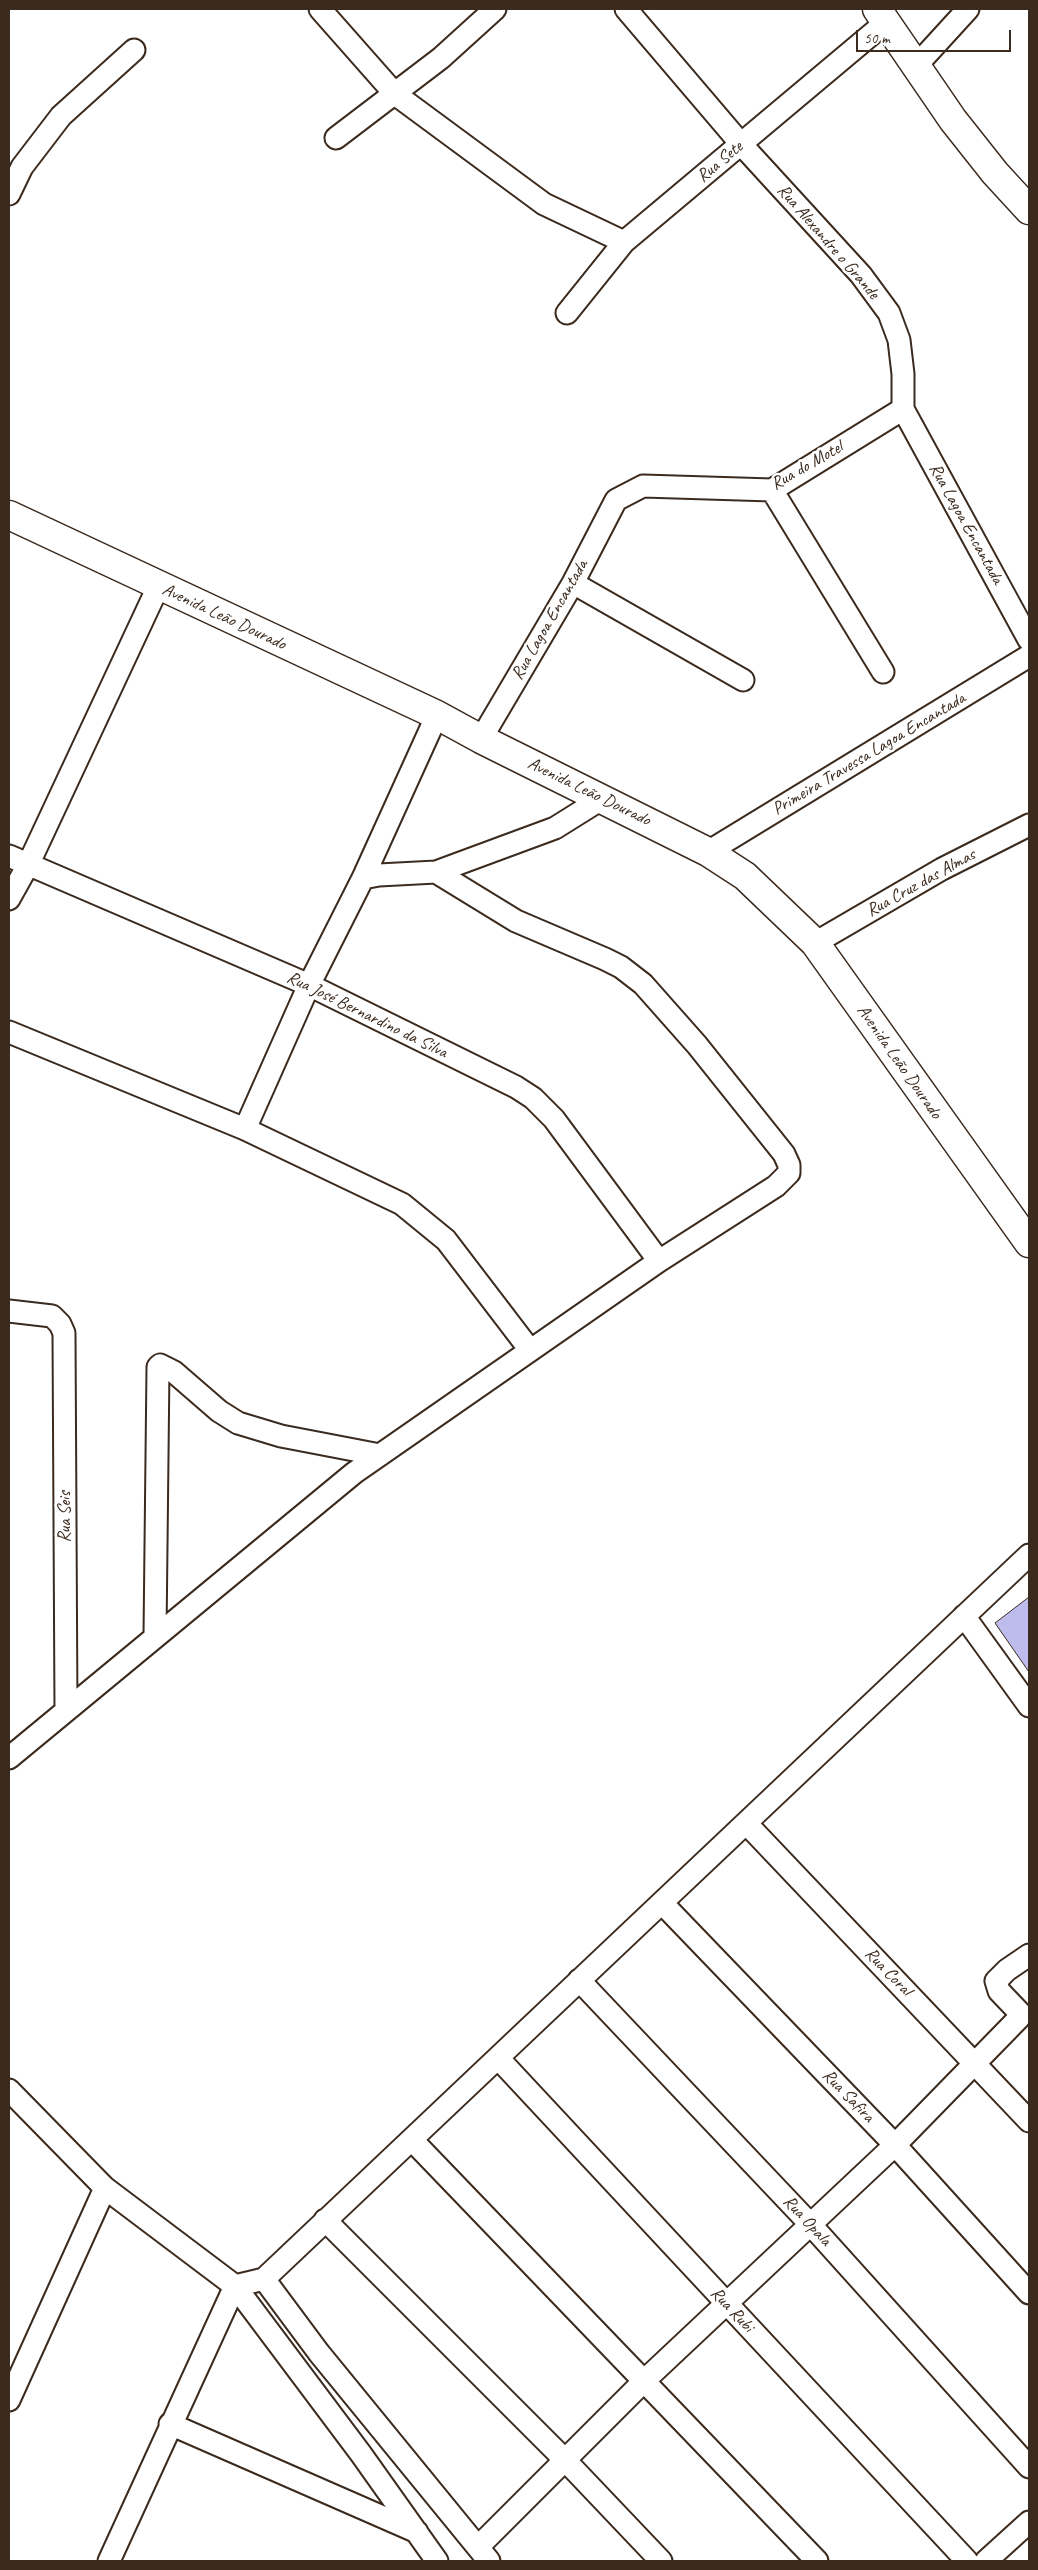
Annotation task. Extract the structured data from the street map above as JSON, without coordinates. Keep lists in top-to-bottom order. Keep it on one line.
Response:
{"streets":{"main road":["Avenida Leão Dourado"],"street":["Rua Sete","Rua Alexandre o Grande","Rua do Motel","Rua Lagoa Encantada","Primeira Travessa Lagoa Encantada","Rua Cruz das Almas","Rua José Bernardino da Silva","Rua Seis","Rua Coral","Rua Safira","Rua Opala","Rua Rubi"]},"crossings":[["Rua Sete","Rua Alexandre o Grande"],["Rua Alexandre o Grande","Rua do Motel"],["Rua Alexandre o Grande","Rua Lagoa Encantada"],["Rua do Motel","Rua Lagoa Encantada"],["Rua Lagoa Encantada","Avenida Leão Dourado"],["Avenida Leão Dourado","Primeira Travessa Lagoa Encantada"],["Avenida Leão Dourado","Rua Cruz das Almas"]],"scale_bar":"50 m"}
